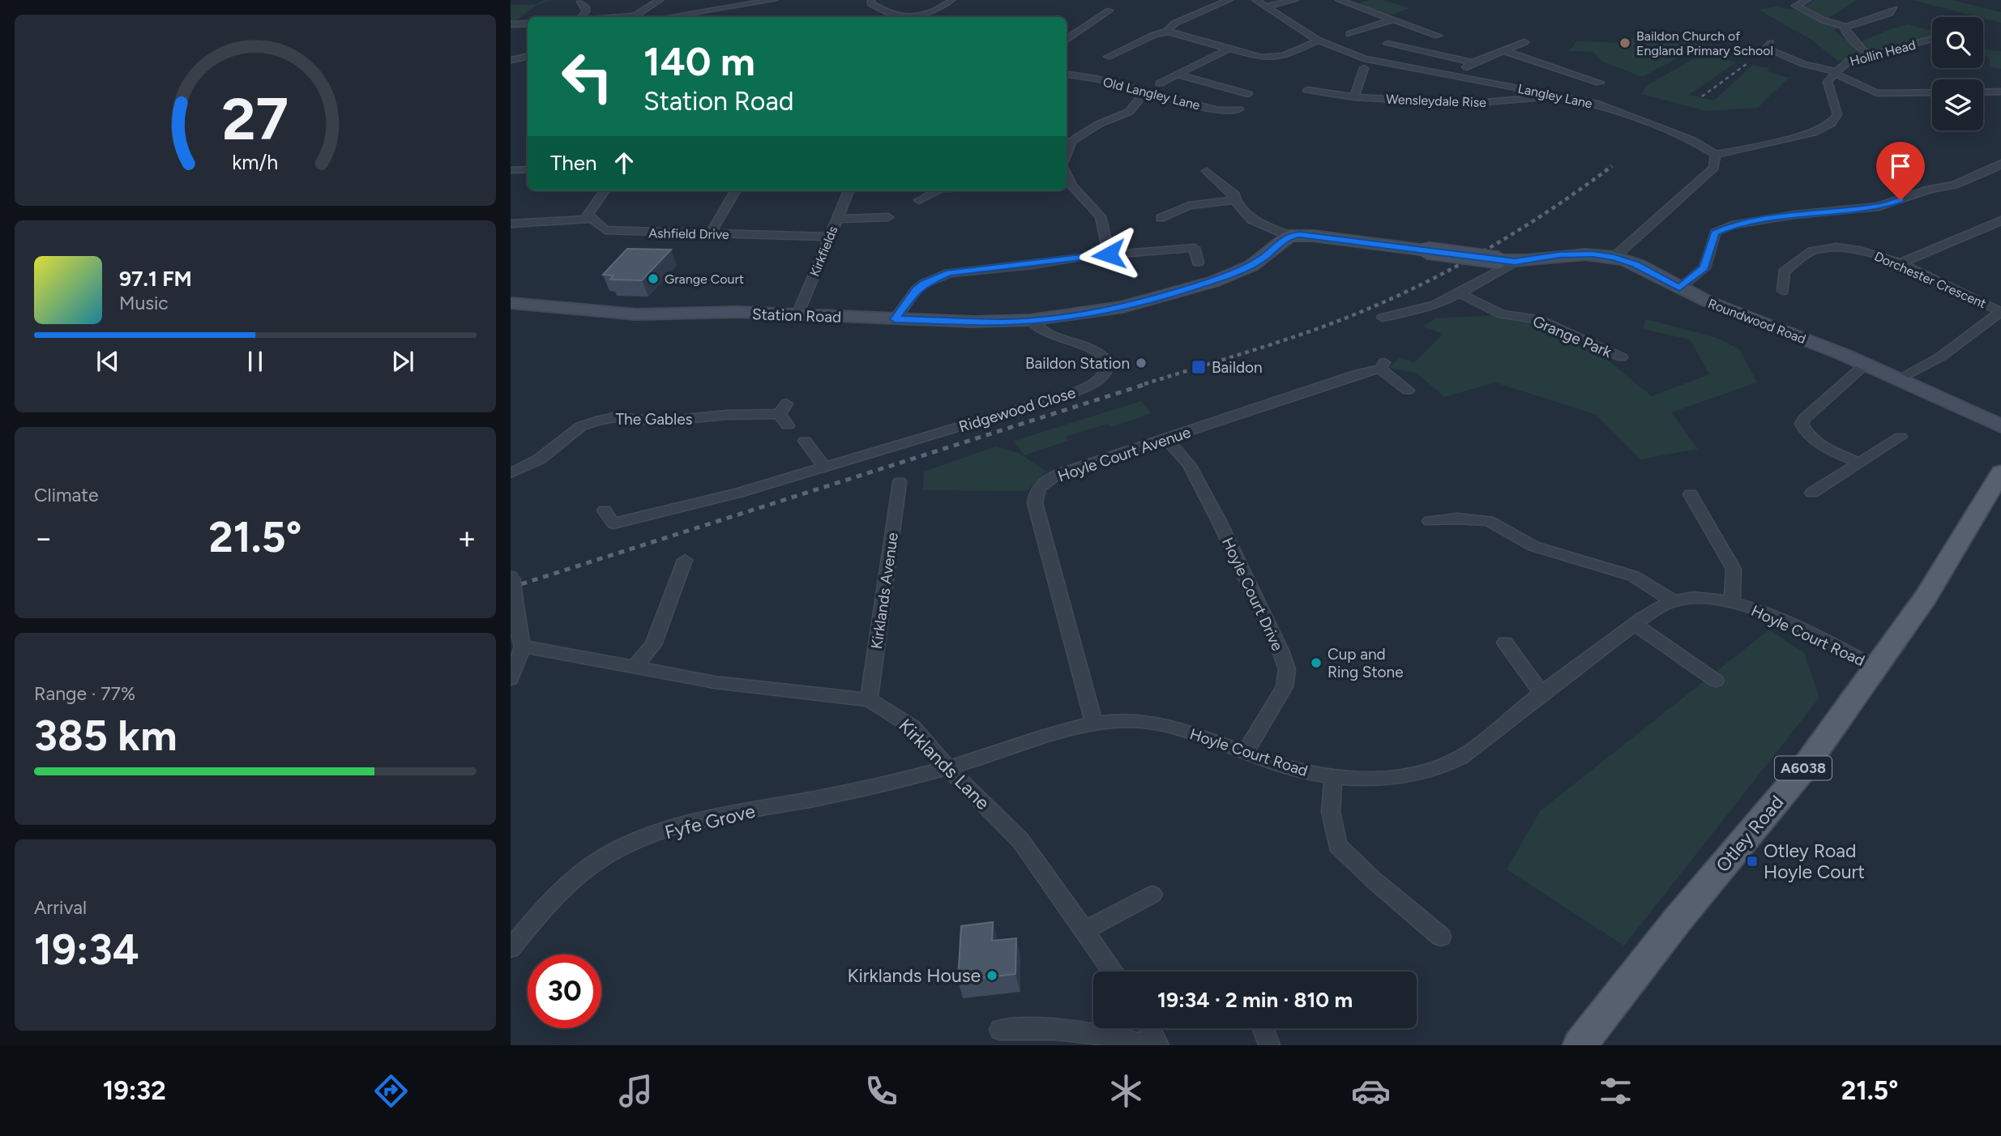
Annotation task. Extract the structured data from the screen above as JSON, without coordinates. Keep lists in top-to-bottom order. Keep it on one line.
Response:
{"streets":{"main road":["A6038","Otley Road"],"street":["Hollin Head","Old Langley Lane","Langley Lane","Wensleydale Rise","Ashfield Drive","Kirkfields","Dorchester Crescent","Station Road","Roundwood Road","Grange Park","Ridgewood Close","The Gables","Hoyle Court Avenue","Kirklands Avenue","Hoyle Court Drive","Hoyle Court Road","Kirklands Lane","Fyfe Grove"]},"crossings":[["Hollin Head","Langley Lane"],["Langley Lane","Wensleydale Rise"],["Ashfield Drive","Kirkfields"],["Kirkfields","Station Road"],["Station Road","Roundwood Road"],["Station Road","Ridgewood Close"],["Hoyle Court Avenue","Hoyle Court Drive"],["Hoyle Court Avenue","Hoyle Court Road"],["Kirklands Avenue","Kirklands Lane"],["Hoyle Court Drive","Hoyle Court Road"],["Hoyle Court Road","Kirklands Lane"],["Hoyle Court Road","Fyfe Grove"],["Hoyle Court Road","Otley Road"],["Kirklands Lane","Fyfe Grove"]],"places":{"other":["Baildon Church of England Primary School","Grange Court","Baildon Station","Cup and Ring Stone","Kirklands House"],"transit":["Baildon","Otley Road Hoyle Court"]},"page":{"turn":["140 m","Station Road"],"then":"Then","song":["97.1 FM","Music"],"tile":["Climate",["Range · 77%","385 km"],["Arrival","19:34"]],"heat":["−","21.5°","+"],"limit":"30","trip":"19:34 · 2 min · 810 m","tabs":["19:32","21.5°"],"gauge":["27","km/h"]}}
